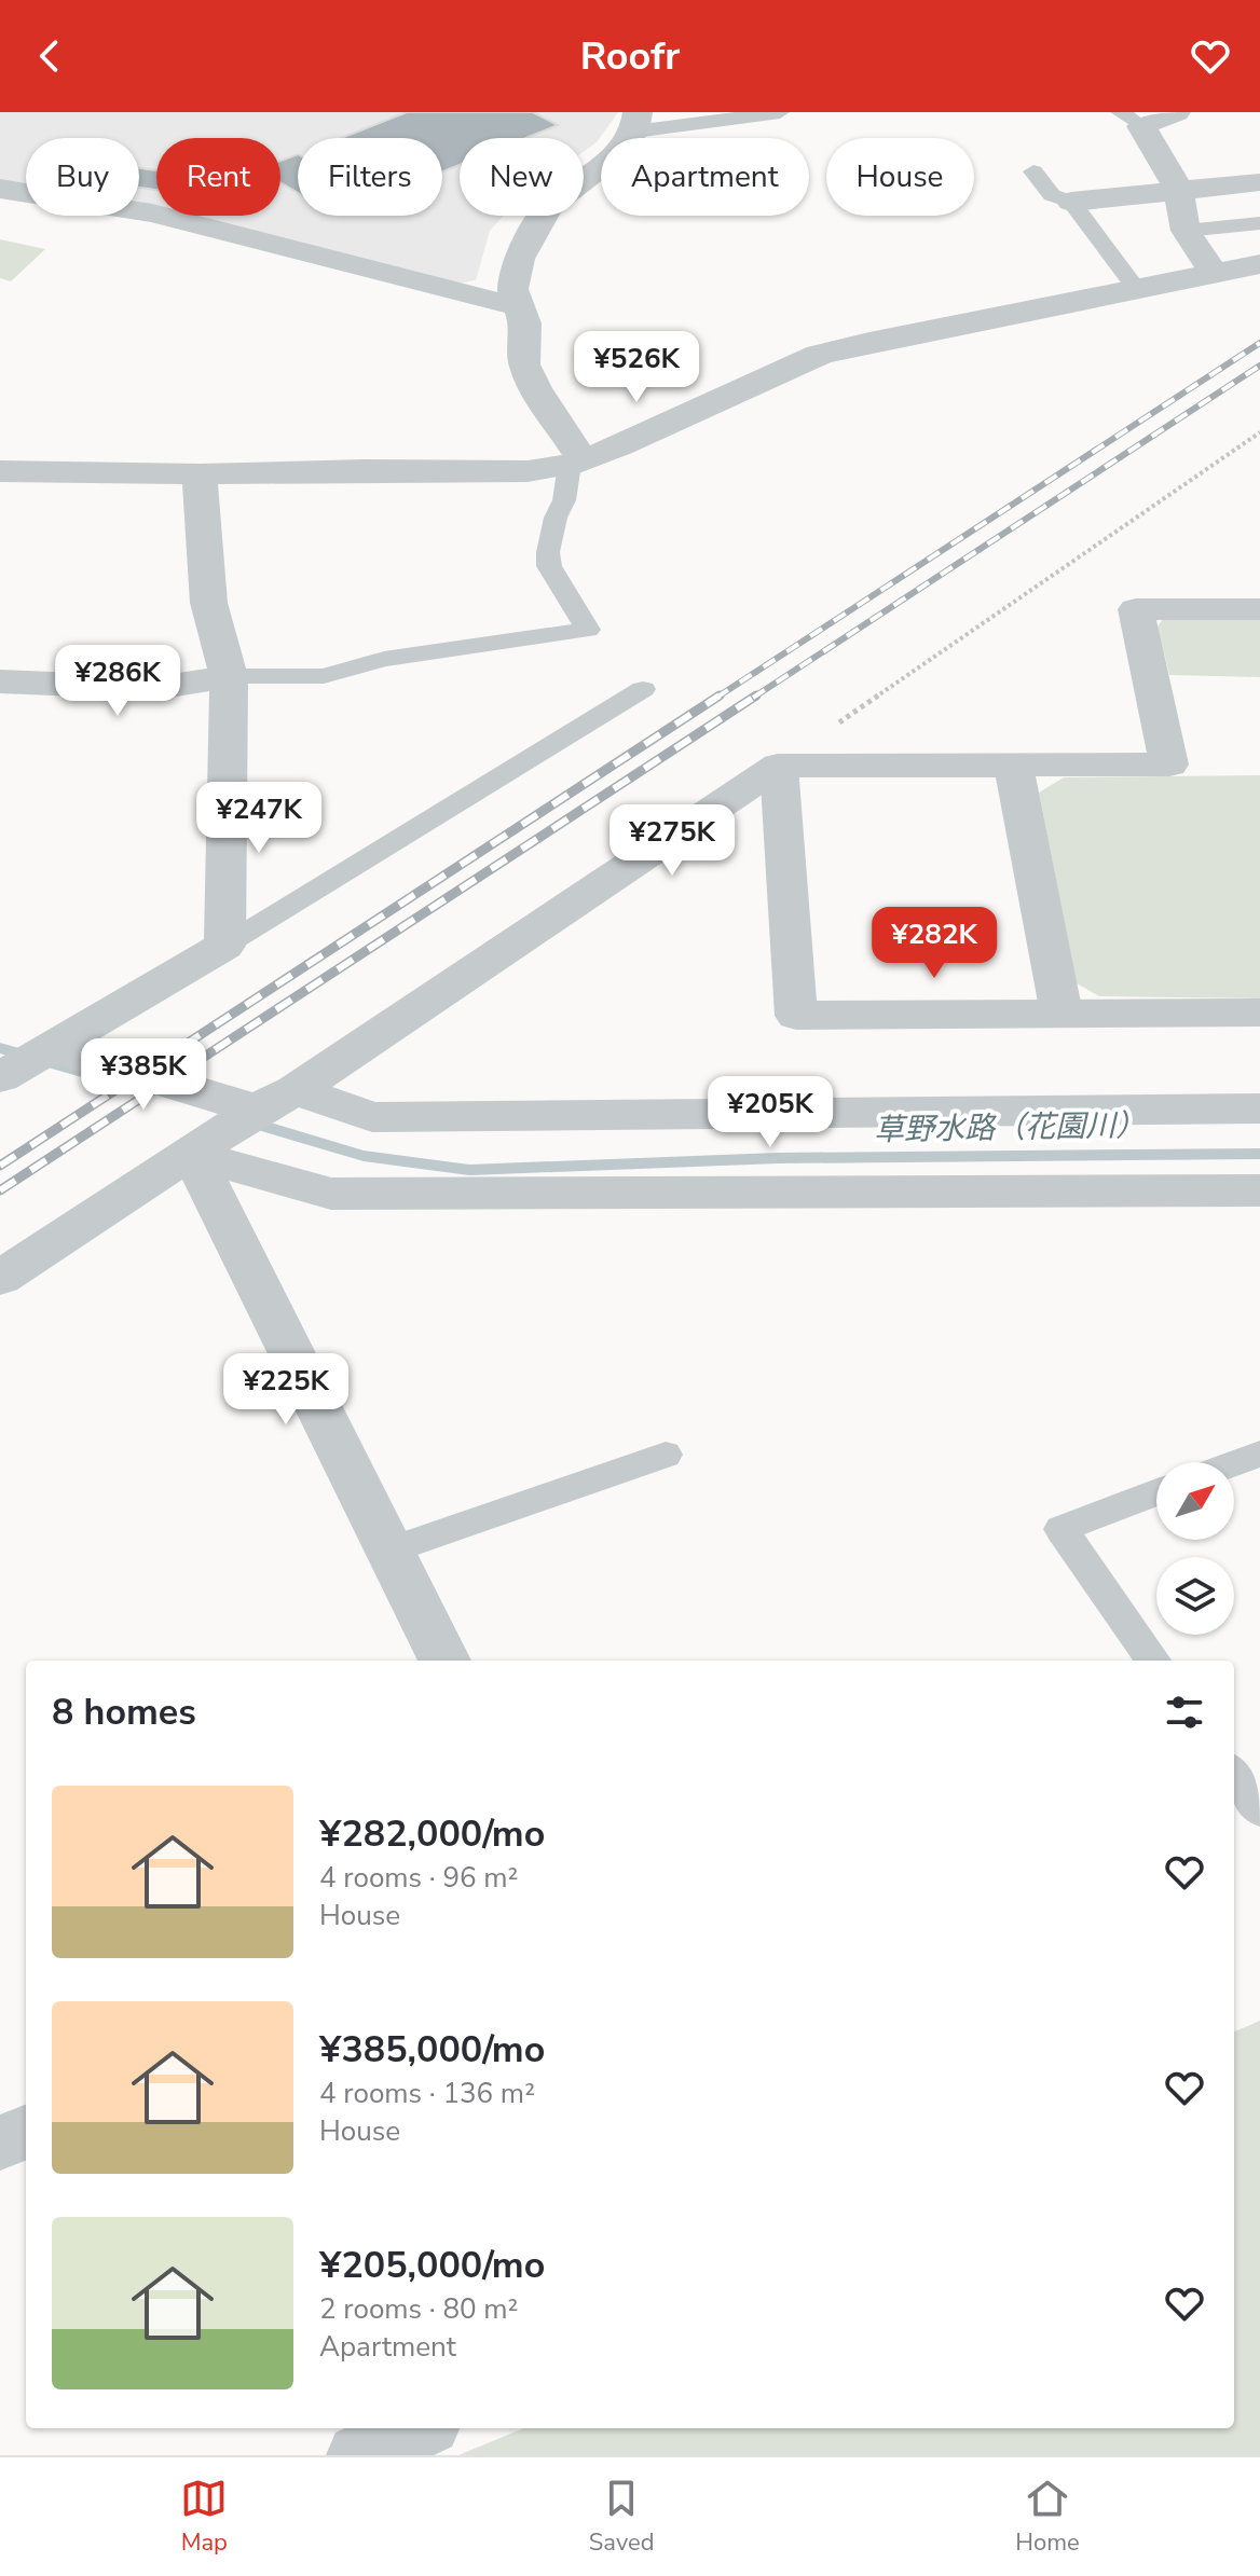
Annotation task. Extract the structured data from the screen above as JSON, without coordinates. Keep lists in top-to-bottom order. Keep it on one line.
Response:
{"water":["草野水路（花園川）"],"north":"top right","page":{"header":"Roofr","chip":["Buy","Rent","Filters","New","Apartment","House"],"price":["¥526K","¥286K","¥247K","¥275K","¥282K","¥385K","¥205K","¥225K"],"heading":"8 homes","list":[{"name":"¥282,000/mo","note":"4 rooms · 96 m² · House"},{"name":"¥385,000/mo","note":"4 rooms · 136 m² · House"},{"name":"¥205,000/mo","note":"2 rooms · 80 m² · Apartment"}],"tabs":["Map","Saved","Home"]}}
